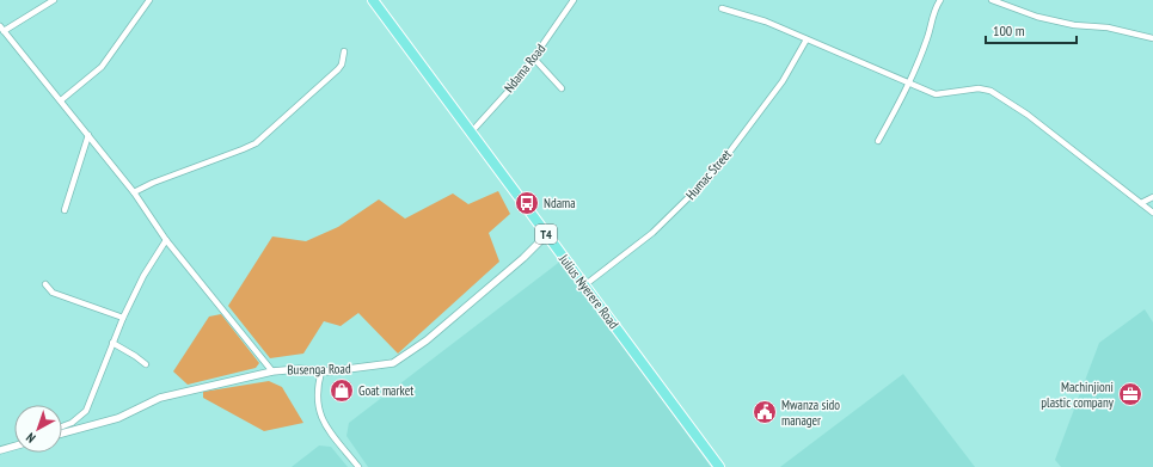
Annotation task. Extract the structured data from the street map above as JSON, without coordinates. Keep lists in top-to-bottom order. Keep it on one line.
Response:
{"streets":{"highway":["T4","Julius Nyerere Road"],"street":["Ndama Road","Humac Street","Busenga Road"]},"crossings":[["Ndama Road","Julius Nyerere Road"],["Humac Street","Julius Nyerere Road"],["Julius Nyerere Road","Busenga Road"]],"places":{"bus stop":["Ndama"],"shop":["Goat market"],"office":["Machinjioni plastic company"],"public building":["Mwanza sido manager"]},"scale_bar":"100 m","north":"bottom left"}
